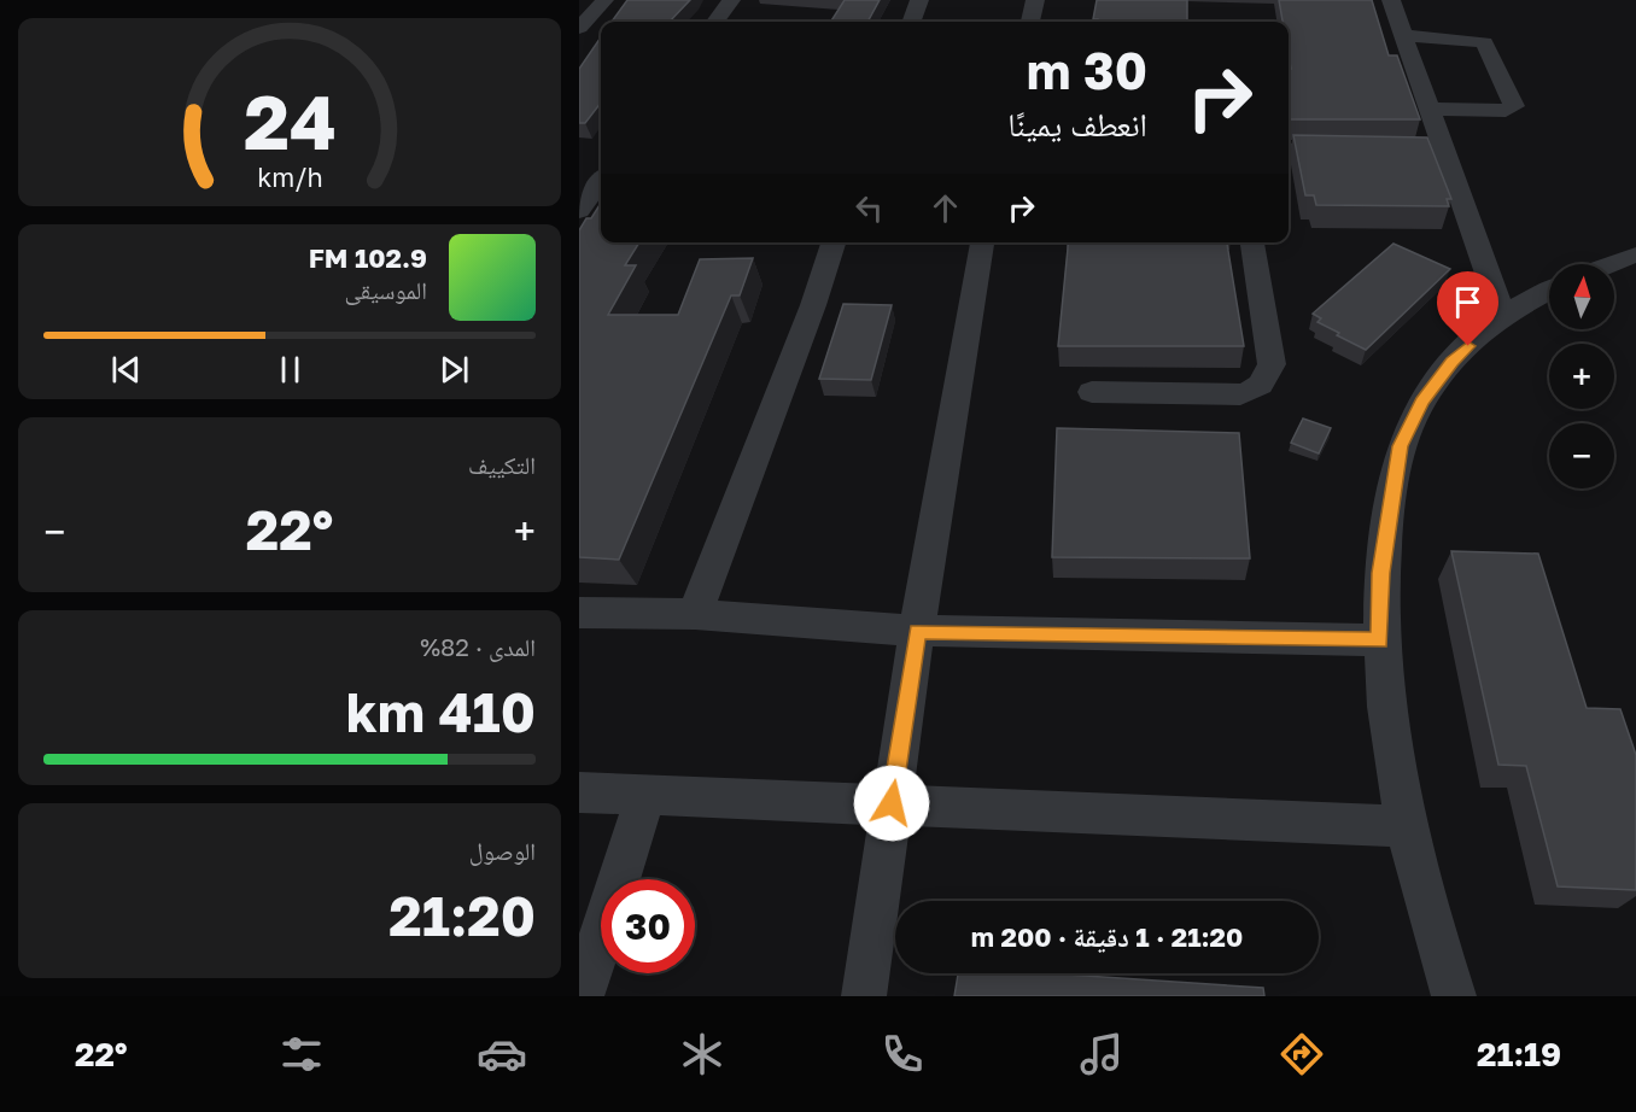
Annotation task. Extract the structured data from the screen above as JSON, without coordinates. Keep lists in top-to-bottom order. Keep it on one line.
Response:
{"north":"top","page":{"turn":["30 m","انعطف يمينًا"],"song":["102.9 FM","الموسيقى"],"map_buttons":["+","−"],"tile":["التكييف",["المدى · 82%","410 km"],["الوصول","21:20"]],"heat":["−","22°","+"],"limit":"30","trip":"21:20 · 1 دقيقة · 200 m","tabs":["21:19","22°"],"gauge":["24","km/h"]}}
